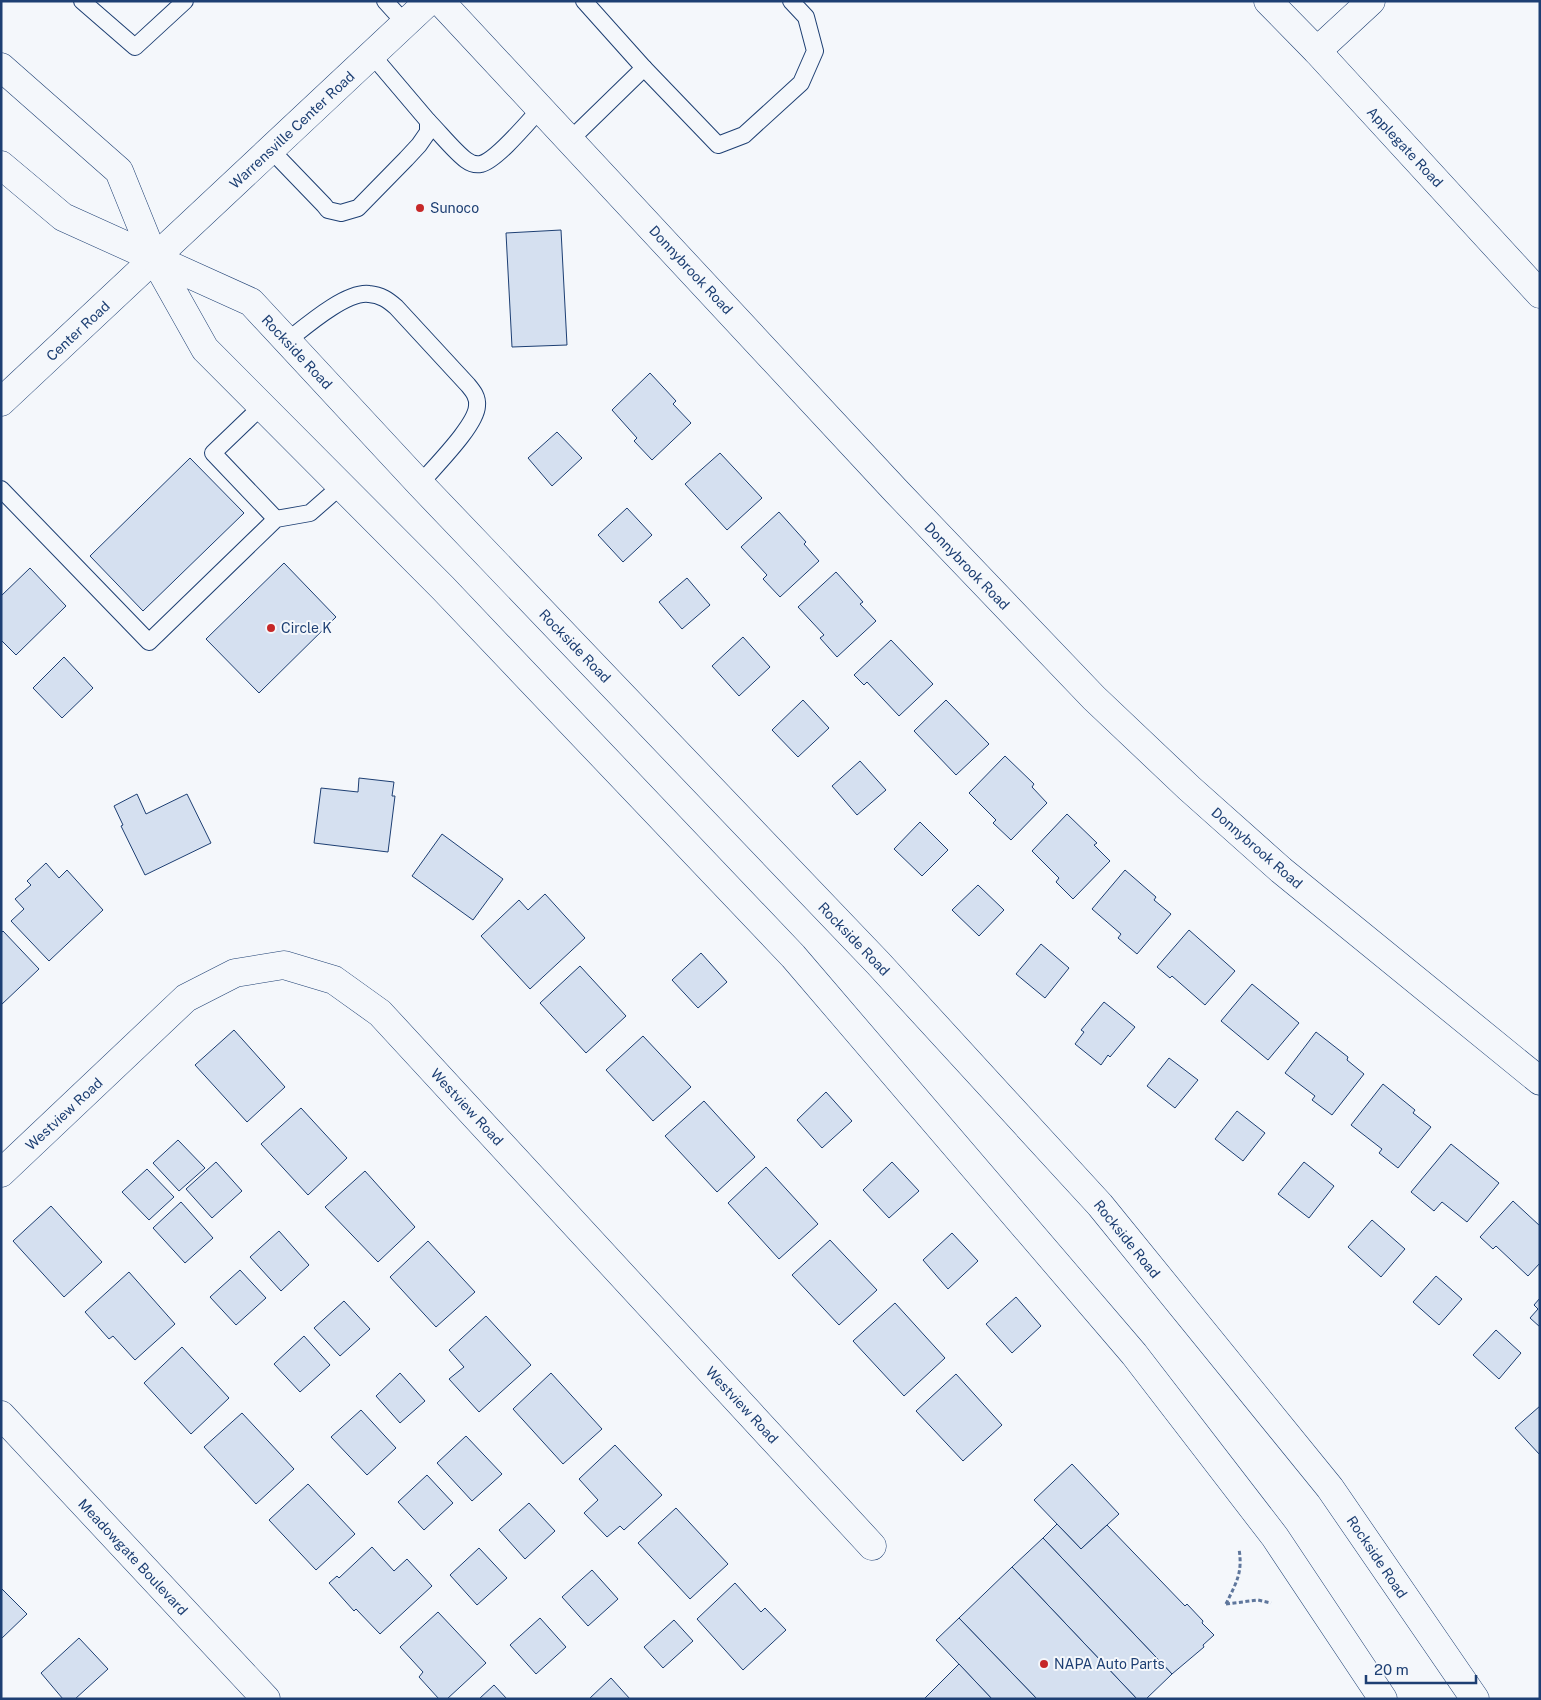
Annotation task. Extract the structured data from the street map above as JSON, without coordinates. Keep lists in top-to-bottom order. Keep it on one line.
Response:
{"streets":{"main road":["Warrensville Center Road","Applegate Road","Donnybrook Road","Center Road","Rockside Road","Westview Road","Meadowgate Boulevard"]},"crossings":[["Warrensville Center Road","Center Road"],["Warrensville Center Road","Rockside Road"],["Center Road","Rockside Road"]],"places":["Sunoco","Circle K","NAPA Auto Parts"],"scale_bar":"20 m"}
